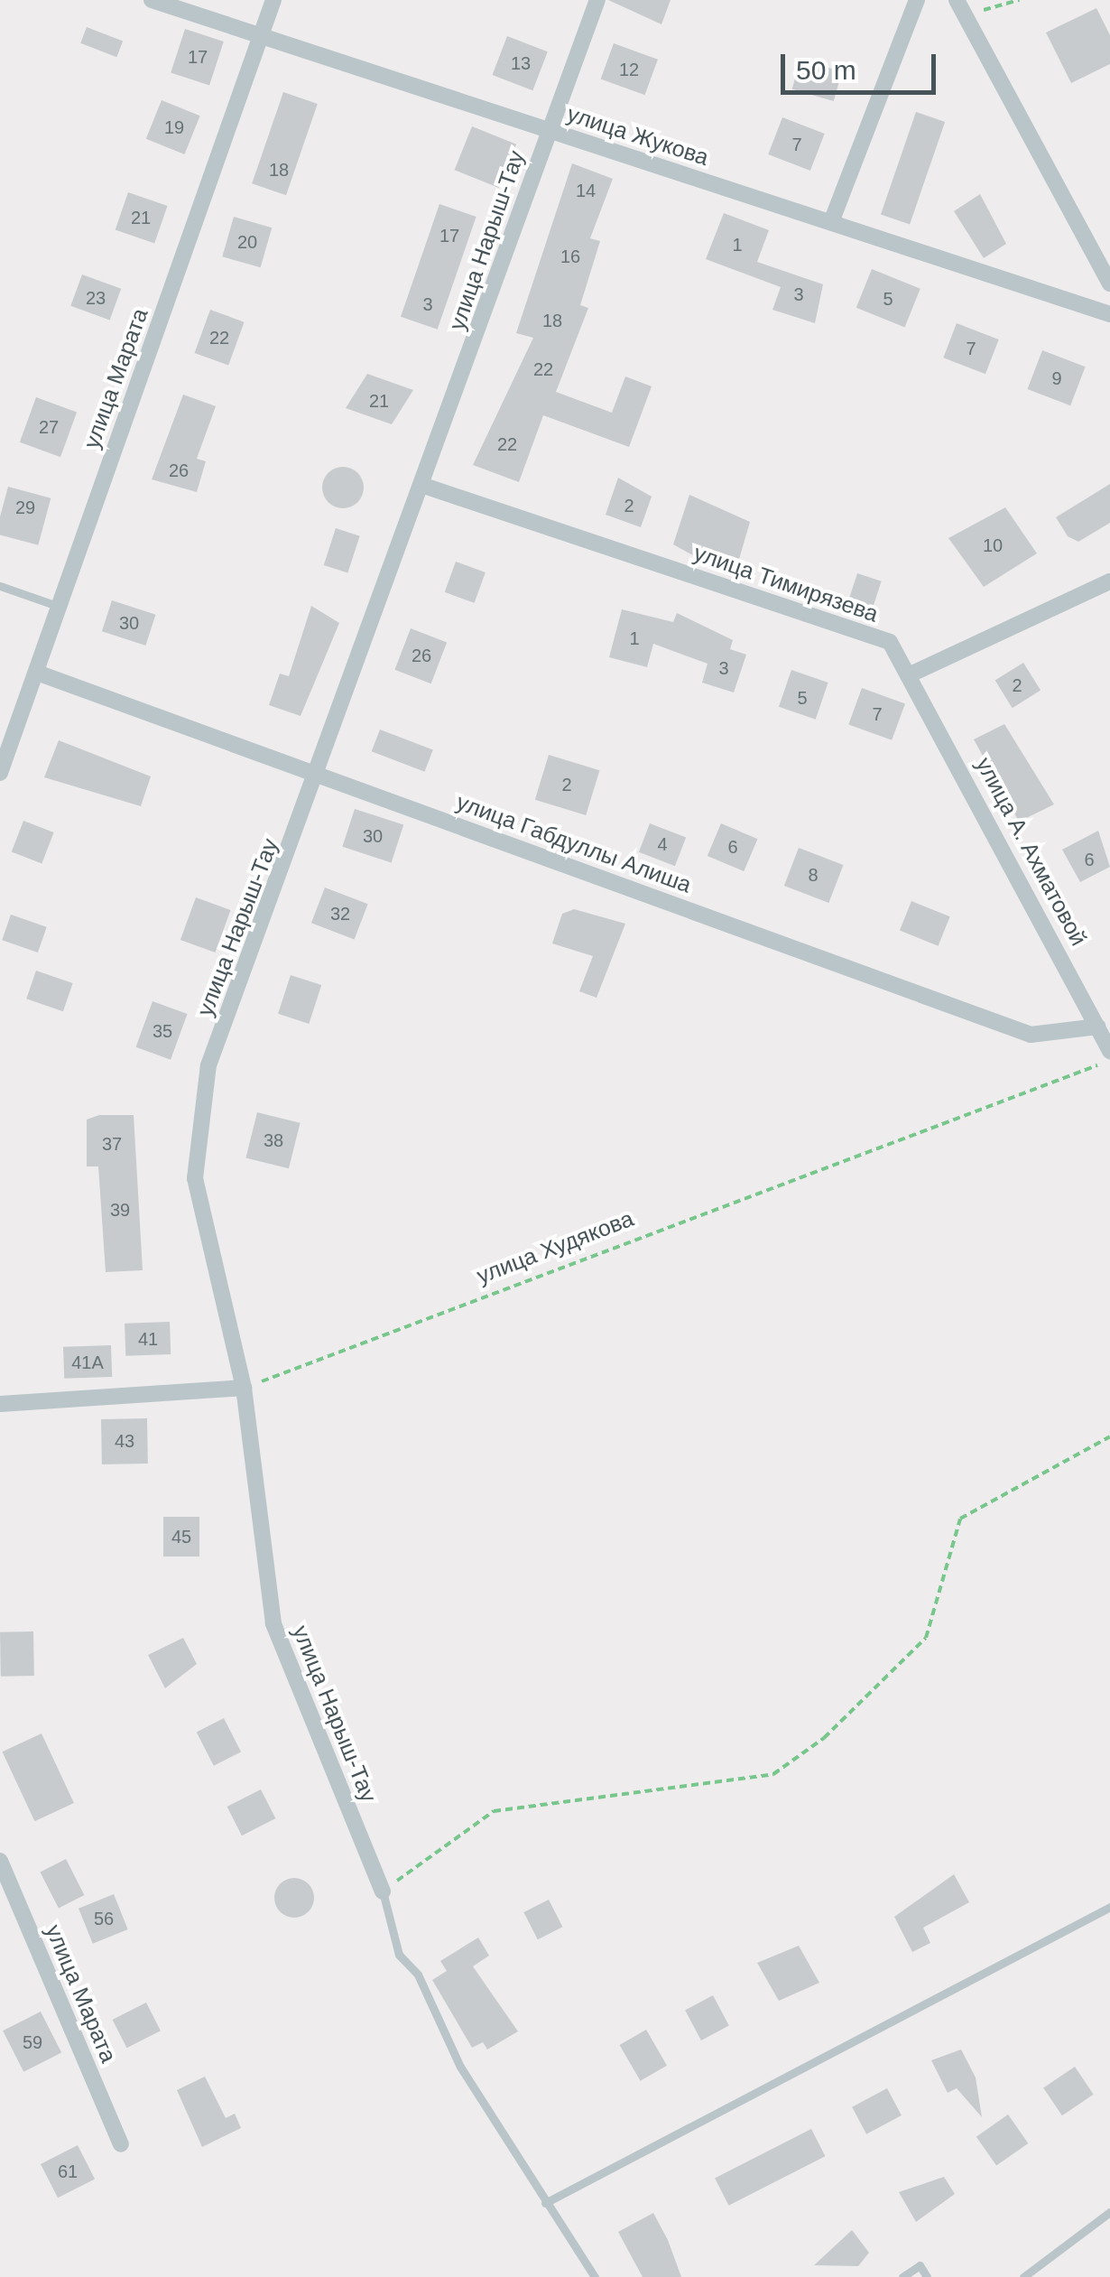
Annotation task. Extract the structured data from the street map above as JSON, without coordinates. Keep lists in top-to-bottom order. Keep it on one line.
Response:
{"streets":{"street":["улица Жукова","улица Нарыш-Тау","улица Марата","улица Тимирязева","улица Габдуллы Алиша","улица А. Ахматовой"],"path":["улица Худякова"]},"crossings":[["улица Жукова","улица Нарыш-Тау"],["улица Жукова","улица Марата"],["улица Нарыш-Тау","улица Тимирязева"],["улица Нарыш-Тау","улица Габдуллы Алиша"],["улица Нарыш-Тау","улица Худякова"],["улица Марата","улица Габдуллы Алиша"],["улица Тимирязева","улица А. Ахматовой"],["улица Габдуллы Алиша","улица А. Ахматовой"]],"house_numbers":["17","13","12","19","7","18","14","21","17","20","1","16","3","23","5","3","18","22","7","22","9","21","27","22","26","2","29","10","30","1","26","3","2","5","7","2","30","4","6","6","8","32","35","38","37","39","41","41А","43","45","56","59","61"],"scale_bar":"50 m"}
